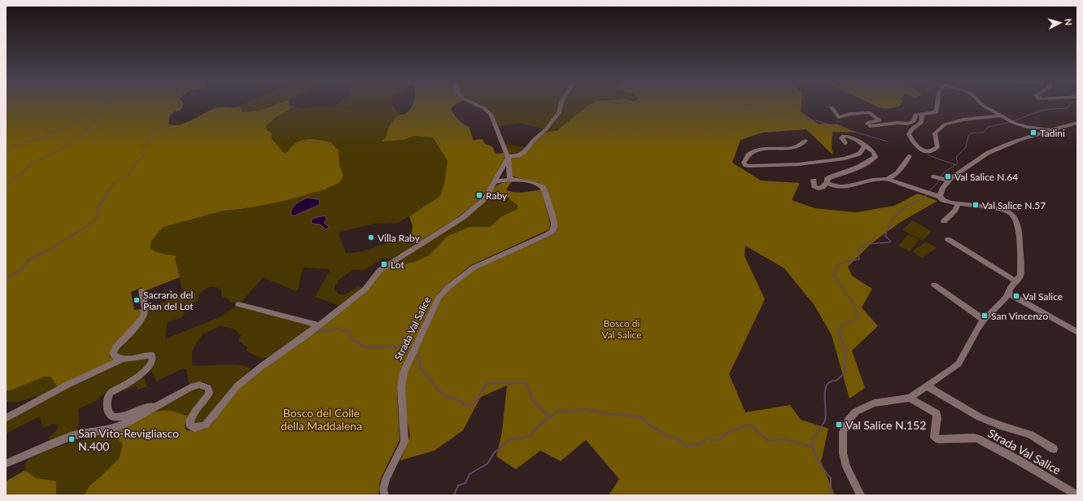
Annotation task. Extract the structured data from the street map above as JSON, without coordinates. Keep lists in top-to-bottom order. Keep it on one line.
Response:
{"streets":{"street":["Strada Val Salice"]},"parks":["Bosco di Val Salice","Bosco del Colle della Maddalena"],"places":{"transit":["Tadini","Val Salice N.64","Raby","Val Salice N.57","Lot","Val Salice","San Vincenzo","Val Salice N.152","San Vito-Revigliasco N.400"],"other":["Villa Raby","Sacrario del Pian del Lot"]},"north":"right"}
